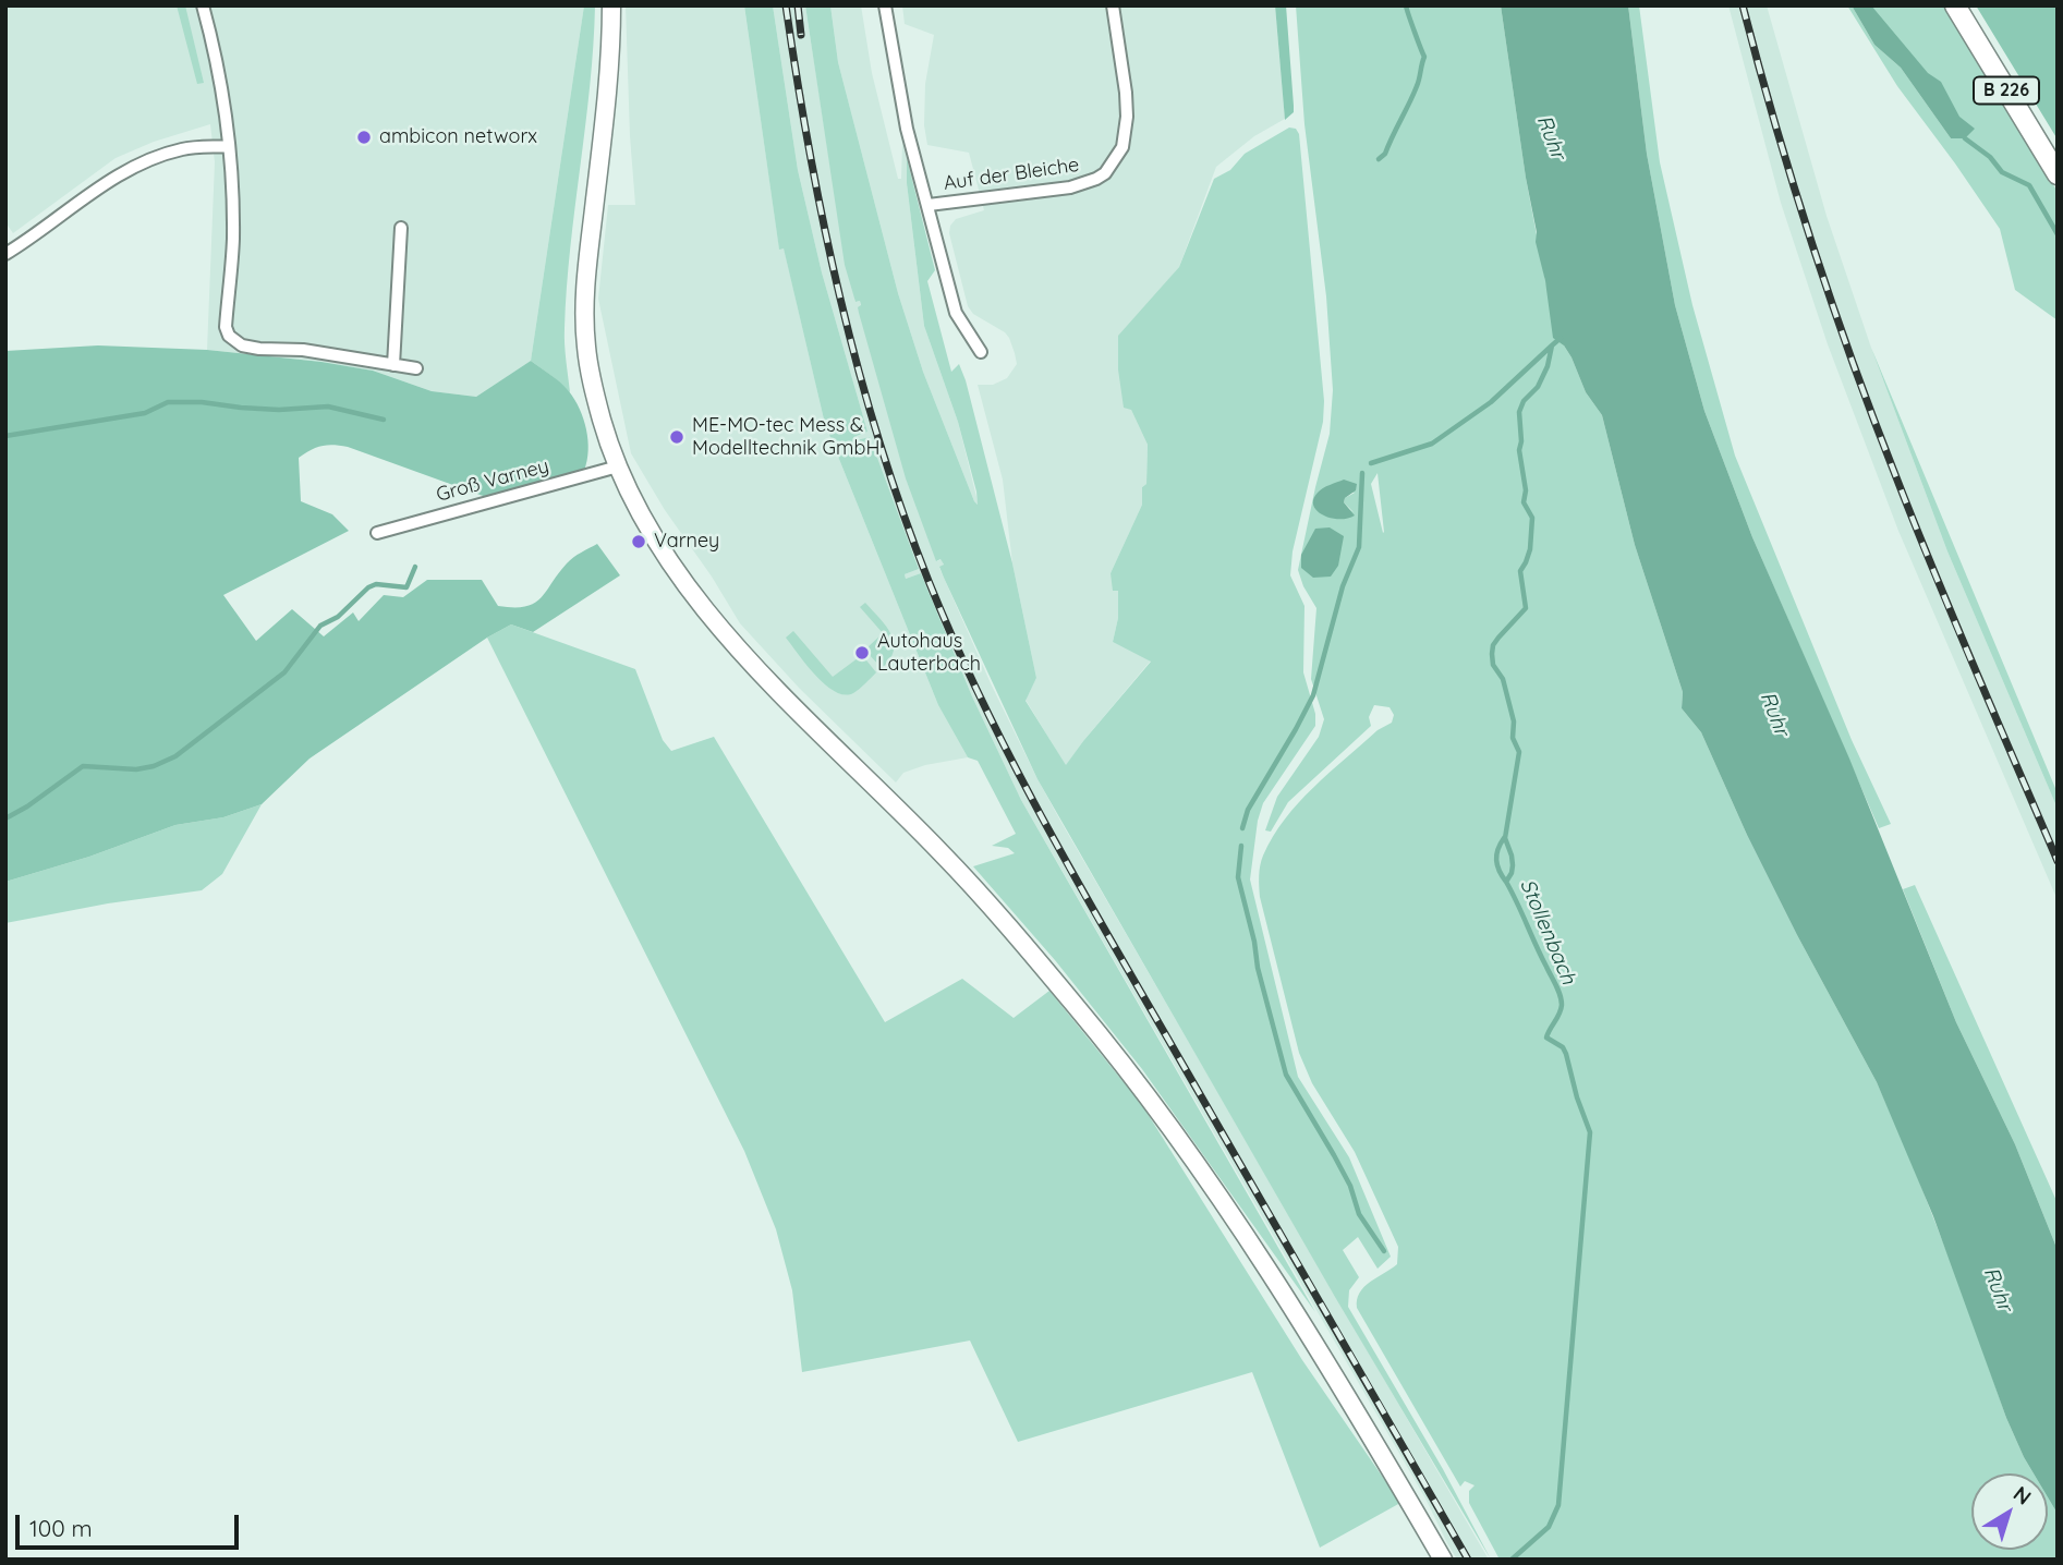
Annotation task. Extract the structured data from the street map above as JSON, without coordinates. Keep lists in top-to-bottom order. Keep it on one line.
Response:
{"streets":{"main road":["B 226"],"street":["Auf der Bleiche","Groß Varney"]},"water":["Ruhr","Stollenbach"],"places":["ambicon networx","ME-MO-tec Mess & Modelltechnik GmbH","Varney","Autohaus Lauterbach"],"scale_bar":"100 m","north":"top right"}
